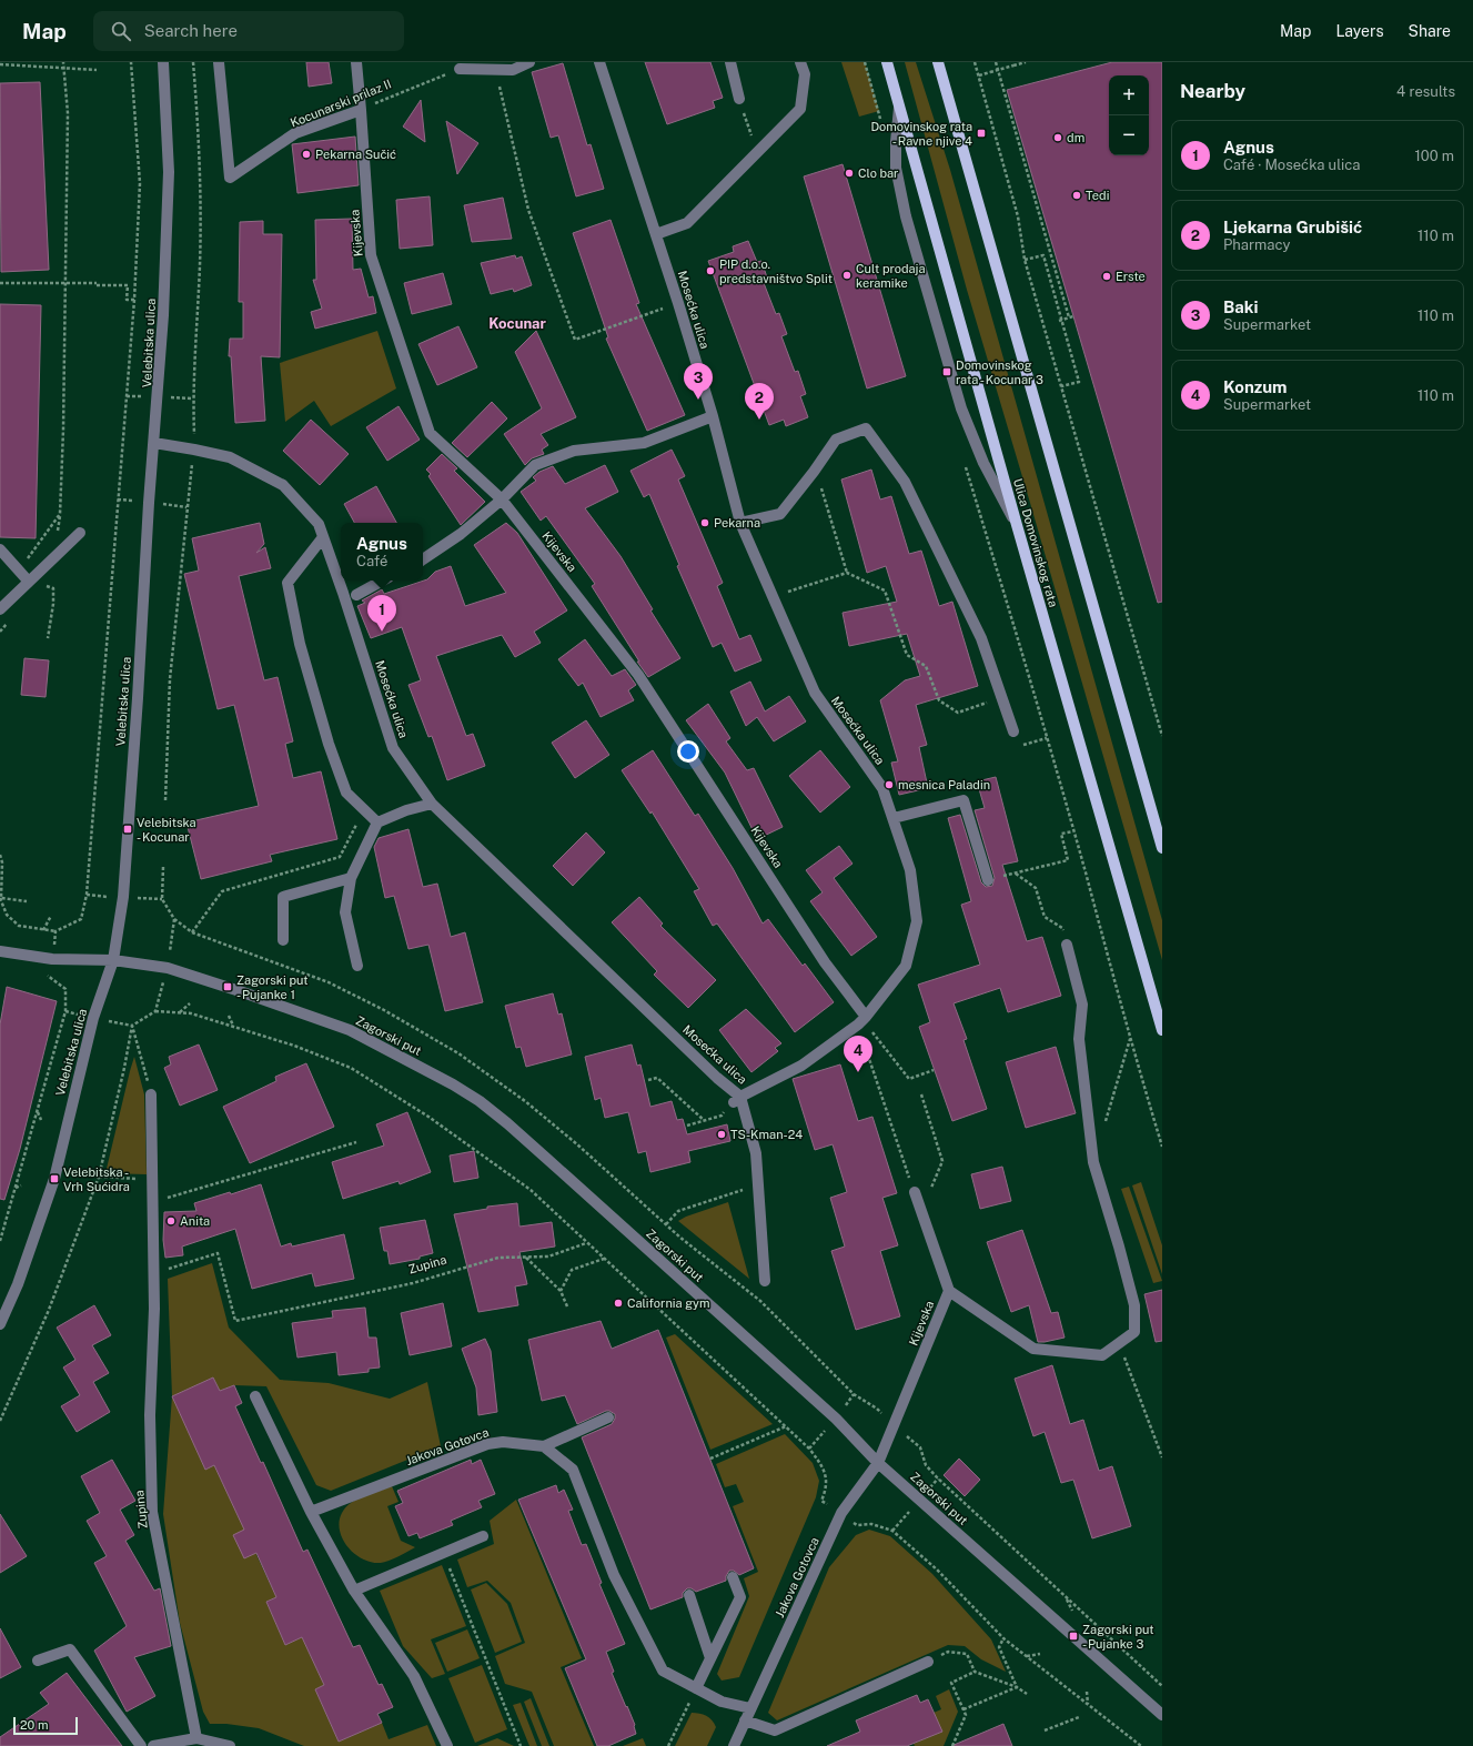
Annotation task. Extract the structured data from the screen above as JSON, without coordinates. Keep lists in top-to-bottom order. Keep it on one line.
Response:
{"streets":{"main road":["Ulica Domovinskog rata"],"street":["Kocunarski prilaz II","Kijevska","Mosećka ulica","Velebitska ulica","Zagorski put","Zupina","Jakova Gotovca"]},"crossings":[["Kocunarski prilaz II","Kijevska"],["Kijevska","Mosećka ulica"],["Kijevska","Zagorski put"],["Kijevska","Jakova Gotovca"],["Mosećka ulica","Velebitska ulica"],["Velebitska ulica","Zagorski put"],["Zagorski put","Jakova Gotovca"]],"districts":["Kocunar"],"places":{"transit":["Domovinskog rata - Ravne njive 4","Domovinskog rata - Kocunar 3","Velebitska - Kocunar","Zagorski put - Pujanke 1","Velebitska - Vrh Sućidra","Zagorski put - Pujanke 3"],"other":["dm","Pekarna Sučić","Clo bar","Tedi","PIP d.o.o. predstavništvo Split","Cult prodaja keramike","Erste","Pekarna","mesnica Paladin","TS-Kman-24","Anita","California gym"]},"scale_bar":"20 m","page":{"header":"Map","search":"Search here","nav":["Map","Layers","Share"],"heading":["Nearby","4 results"],"map_buttons":["+","−"],"list":[{"mark":"1","name":"Agnus","note":"Café · Mosećka ulica","value":"100 m"},{"mark":"2","name":"Ljekarna Grubišić","note":"Pharmacy","value":"110 m"},{"mark":"3","name":"Baki","note":"Supermarket","value":"110 m"},{"mark":"4","name":"Konzum","note":"Supermarket","value":"110 m"}],"pins":["3","2","1","4"],"popup":["Agnus","Café"],"scale":"20 m"}}
